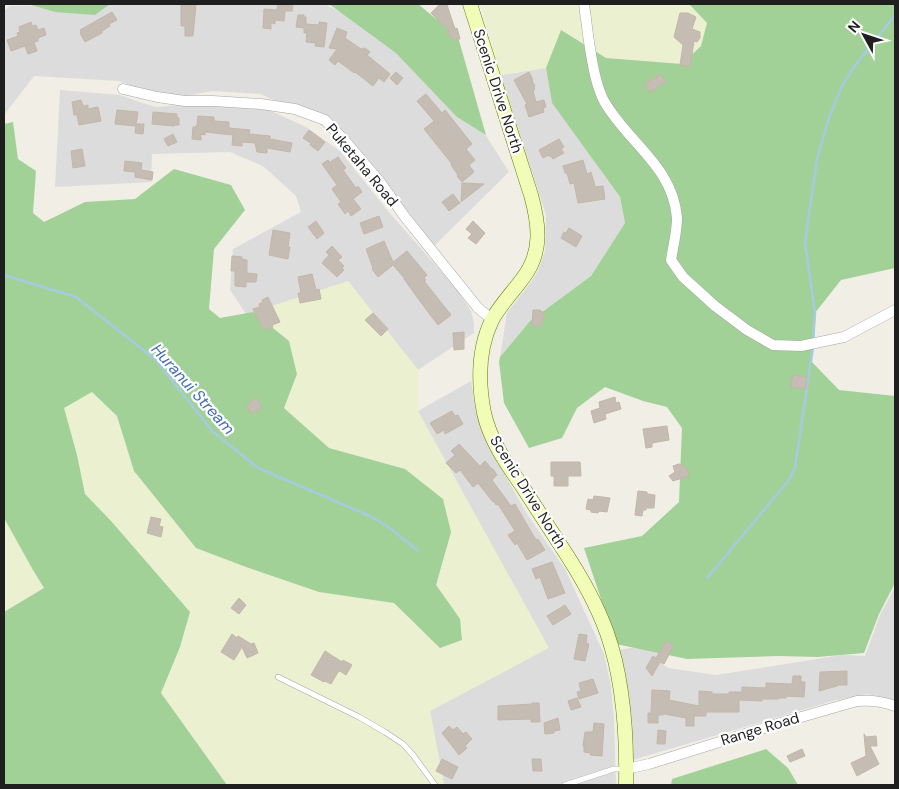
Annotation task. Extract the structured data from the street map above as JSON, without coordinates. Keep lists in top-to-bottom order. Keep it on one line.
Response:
{"streets":{"main road":["Scenic Drive North"],"street":["Puketaha Road","Range Road"]},"crossings":[["Scenic Drive North","Puketaha Road"],["Scenic Drive North","Range Road"]],"water":["Huranui Stream"],"north":"top left"}
